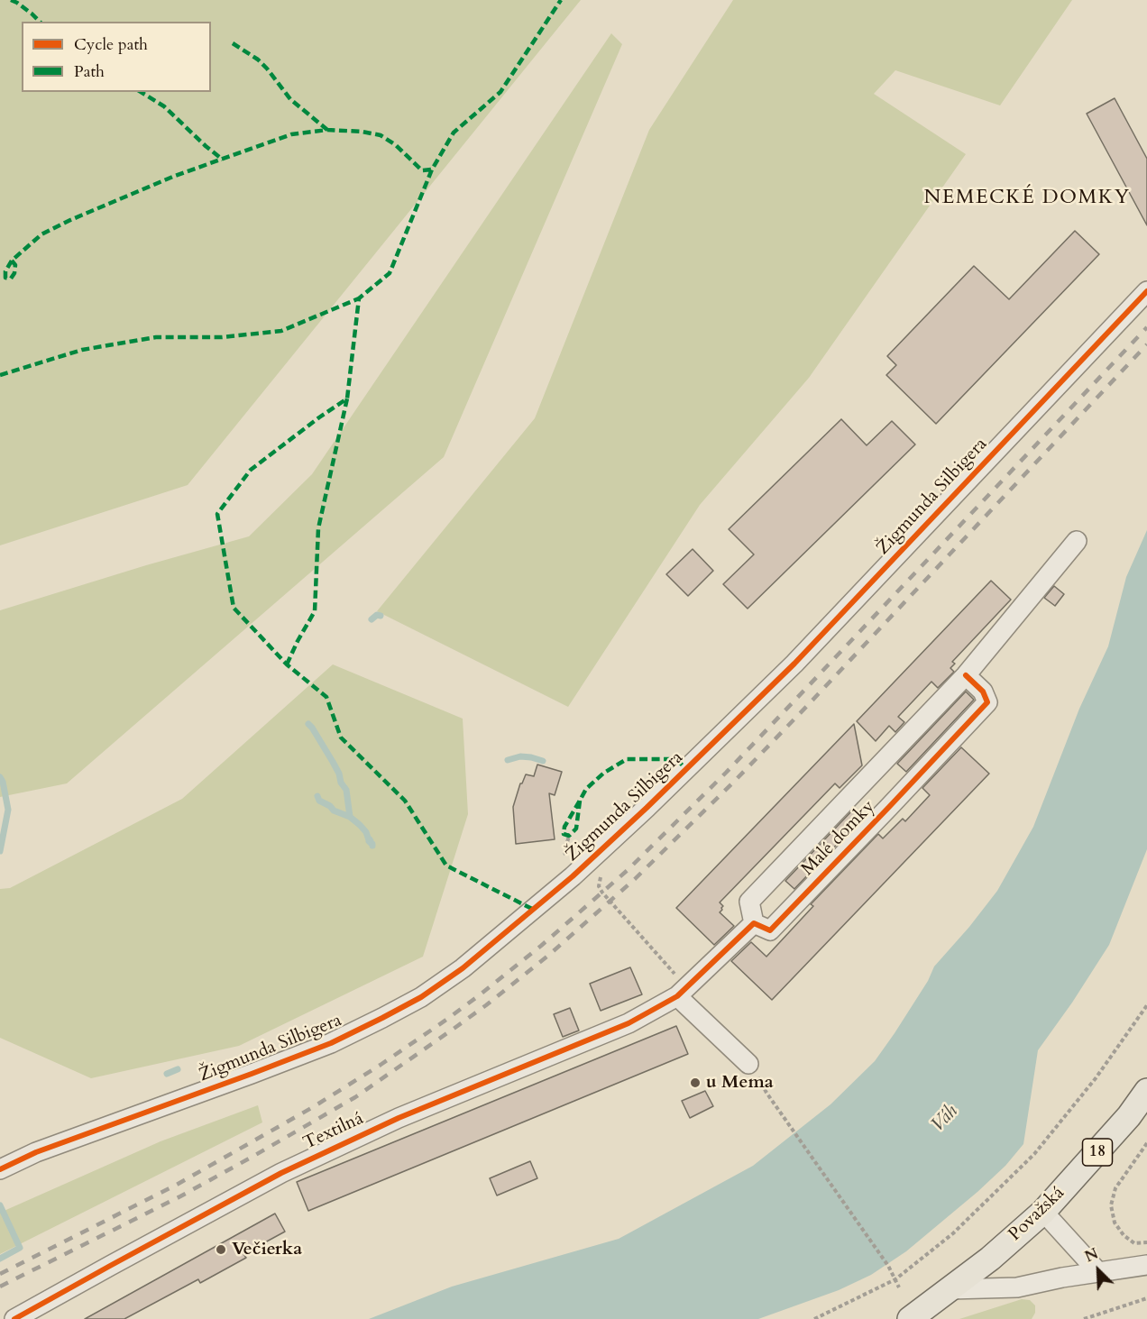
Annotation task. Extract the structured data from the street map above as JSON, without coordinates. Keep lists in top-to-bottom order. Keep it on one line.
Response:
{"streets":{"main road":["18","Považská"],"street":["Žigmunda Silbigera","Malé domky","Textilná"]},"districts":["NEMECKÉ DOMKY"],"water":["Váh"],"places":["u Mema","Večierka"],"legend":["Cycle path","Path"],"north":"top left"}
